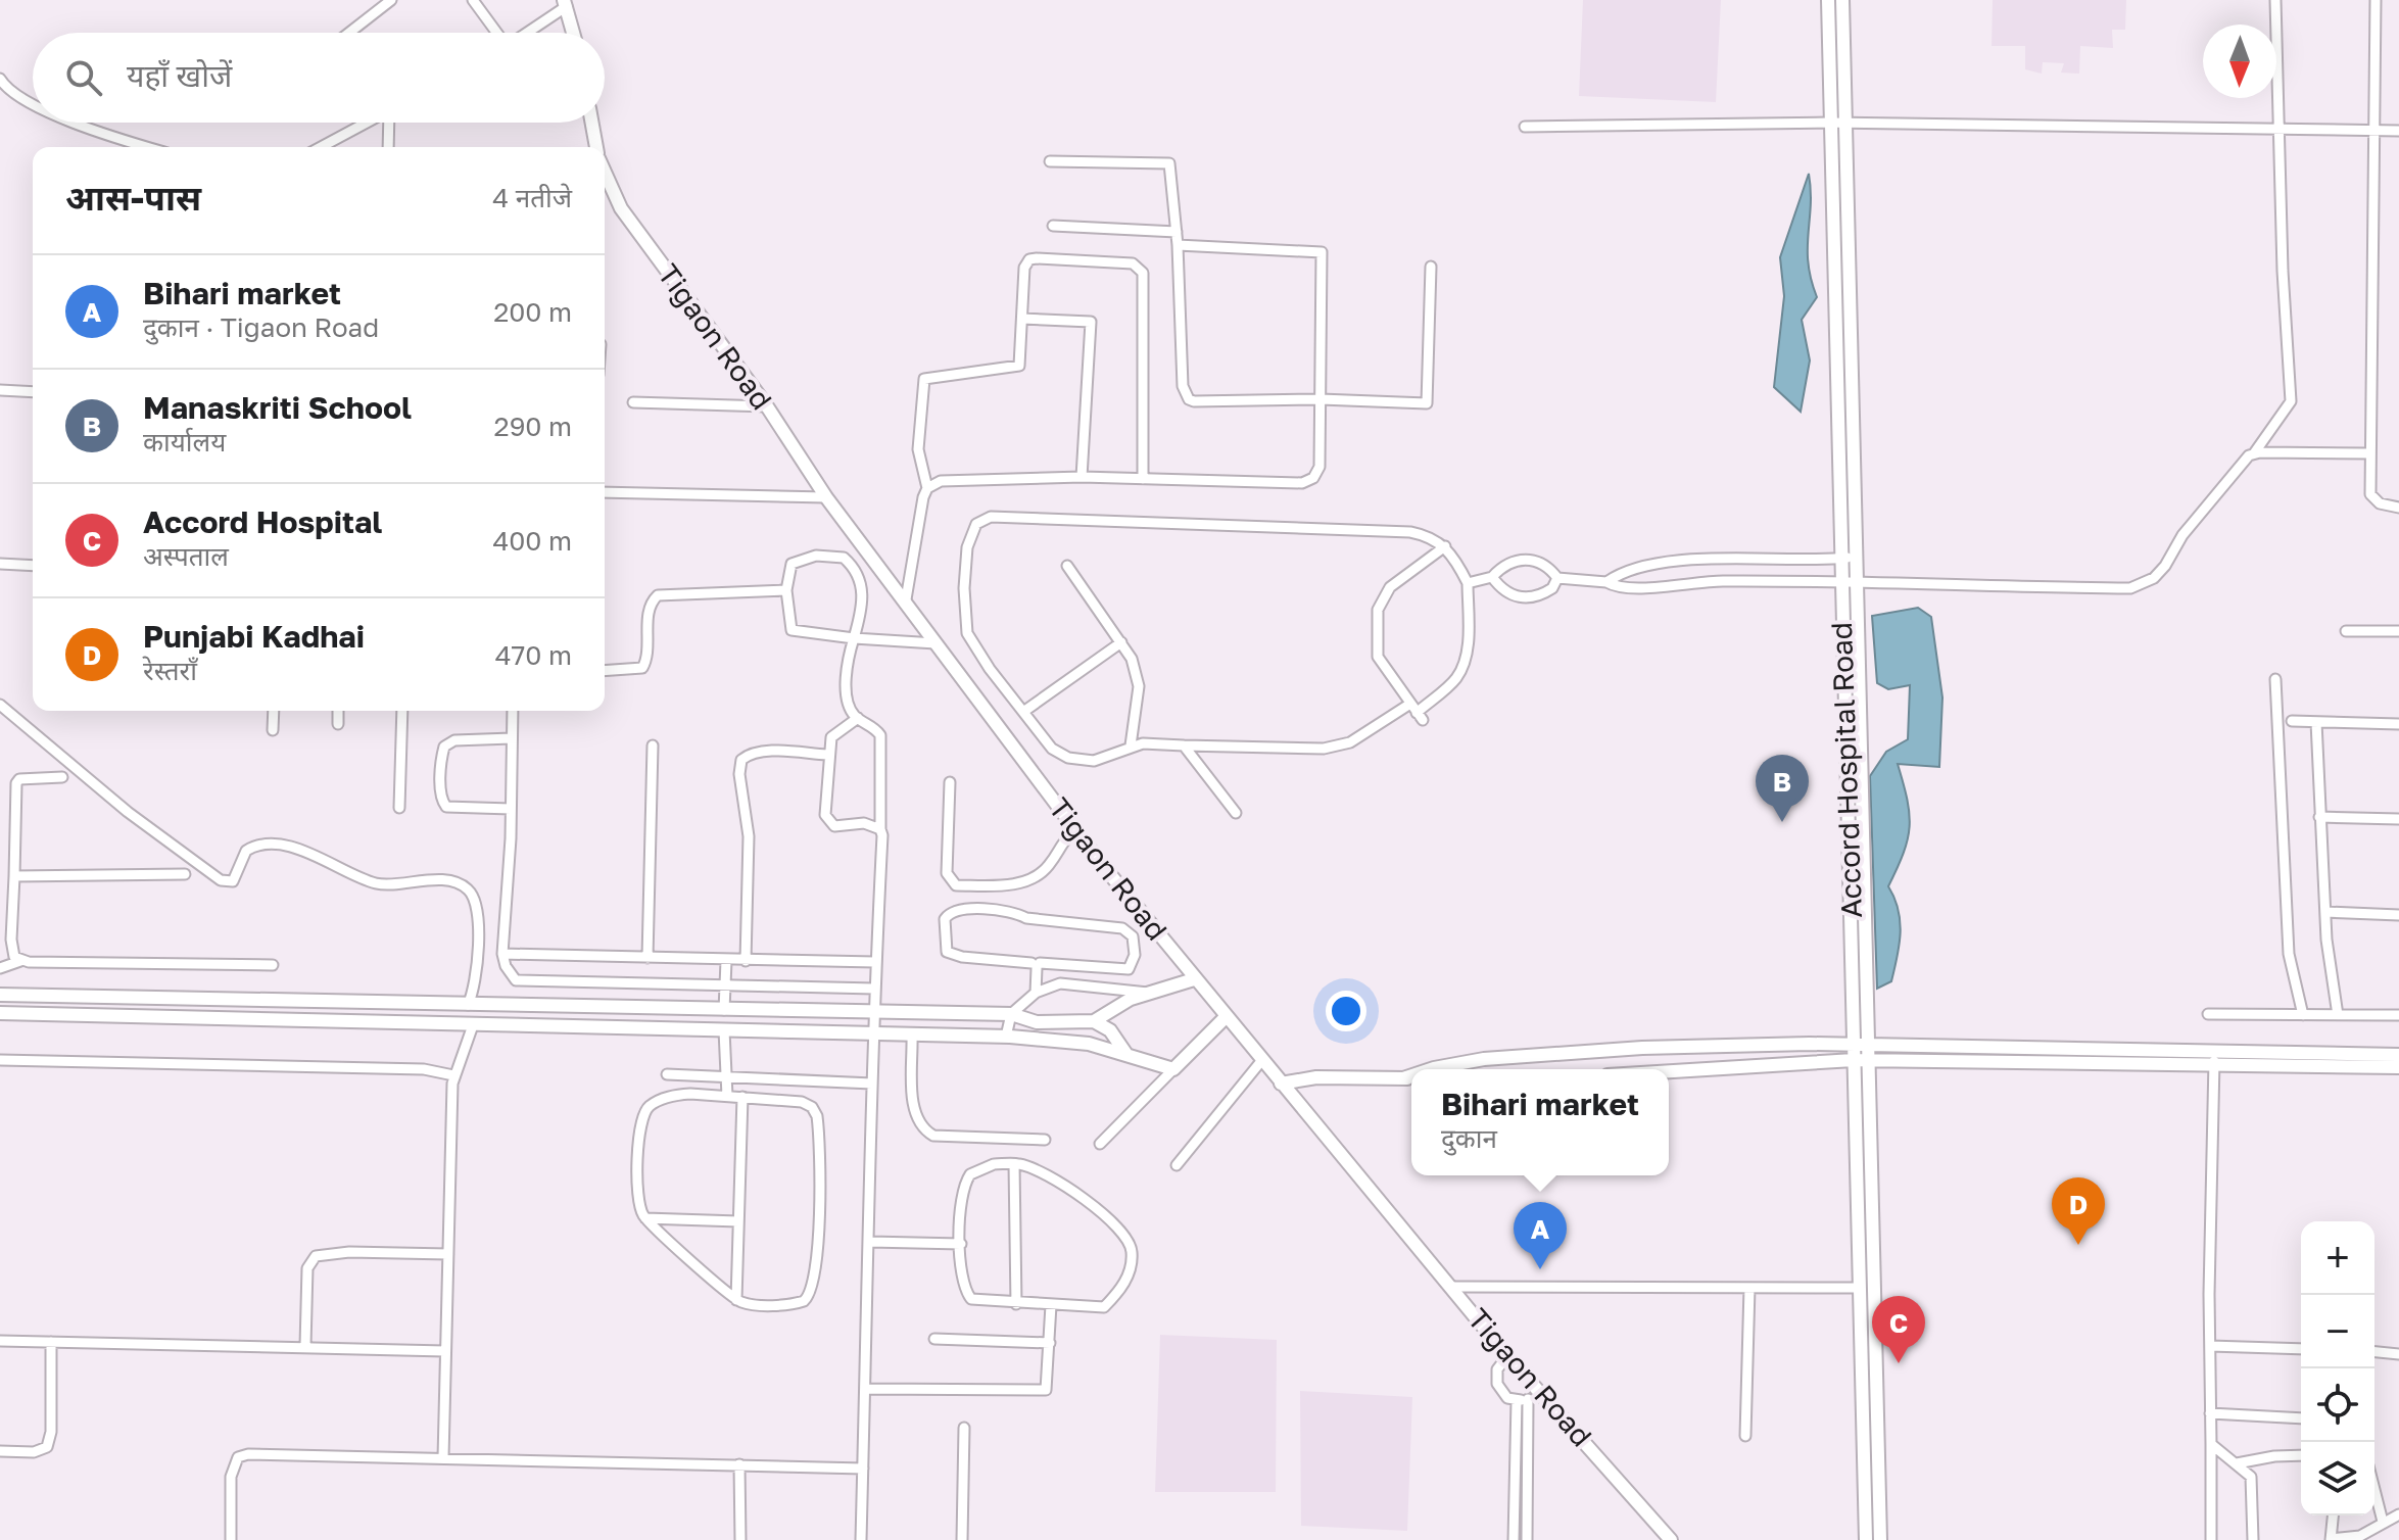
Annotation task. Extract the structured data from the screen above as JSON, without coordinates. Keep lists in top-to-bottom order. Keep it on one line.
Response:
{"streets":{"street":["Tigaon Road","Accord Hospital Road"]},"north":"bottom","page":{"search":"यहाँ खोजें","heading":["आस-पास","4 नतीजे"],"list":[{"mark":"A","name":"Bihari market","note":"दुकान · Tigaon Road","value":"200 m"},{"mark":"B","name":"Manaskriti School","note":"कार्यालय","value":"290 m"},{"mark":"C","name":"Accord Hospital","note":"अस्पताल","value":"400 m"},{"mark":"D","name":"Punjabi Kadhai","note":"रेस्तराँ","value":"470 m"}],"pins":["B","D","A","C"],"popup":["Bihari market","दुकान"],"map_buttons":["+","−"]}}
